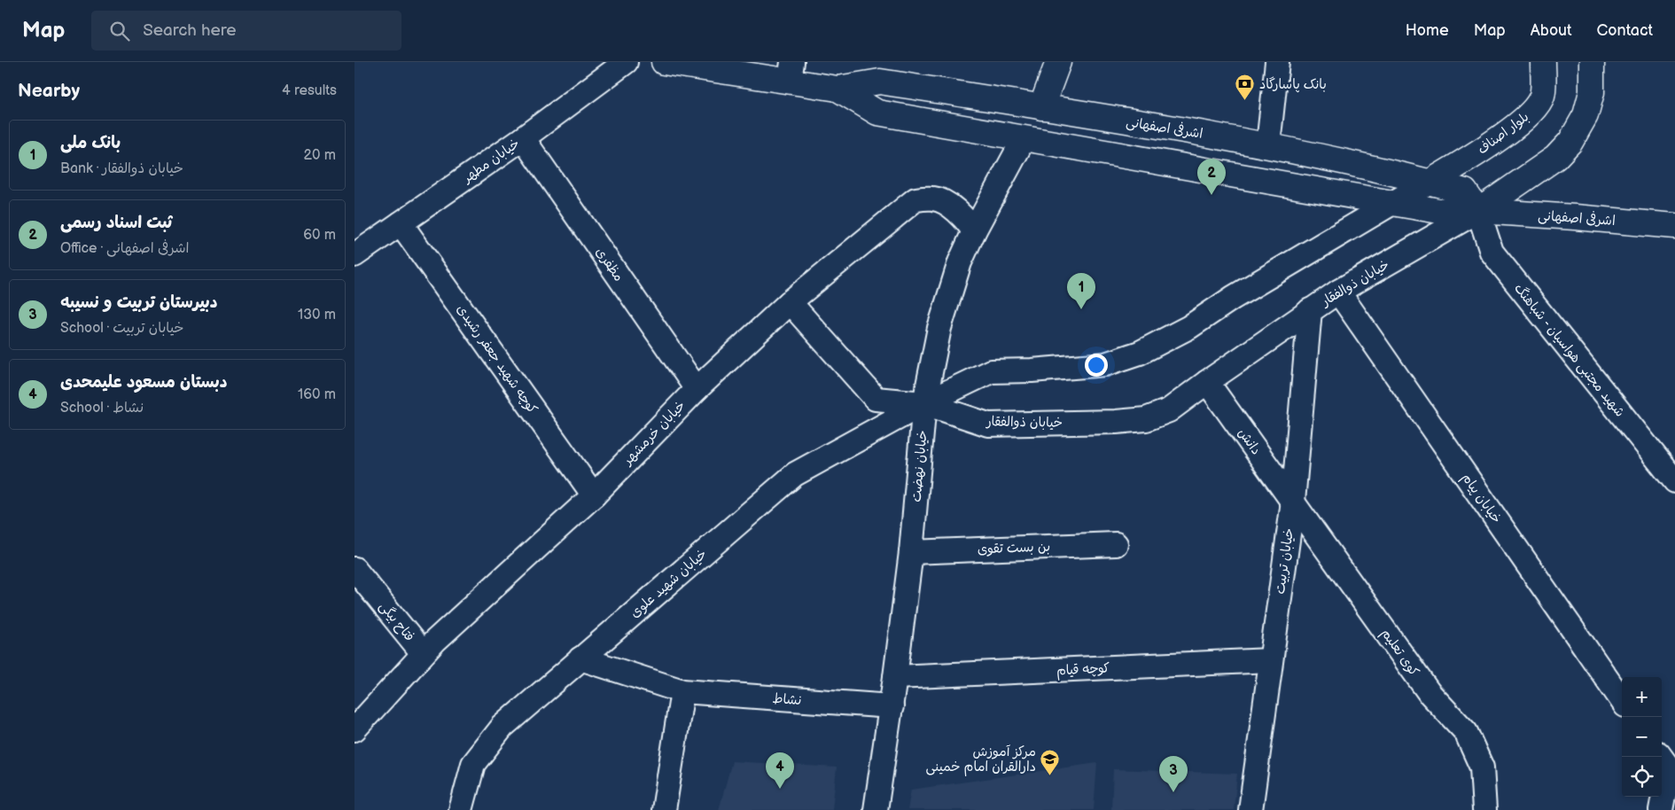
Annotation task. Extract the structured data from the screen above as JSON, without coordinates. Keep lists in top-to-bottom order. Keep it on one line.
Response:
{"streets":{"main road":["اشرفی اصفهانی","بلوار اصناف"],"street":["خیابان مطهر","مظفری","خیابان ذوالفقار","شهید مجتبی هواسیان - شباهنگ","کوچه شهید جعفر رشیدی","خیابان خرمشهر","دانش","خیابان نهضت","خیابان پیام","بن بست تقوی","خیابان تربیت","خیابان شهید علوی","فتاح بیگی","کوی تعلیم","کوچه قیام","نشاط"]},"crossings":[["اشرفی اصفهانی","بلوار اصناف"],["اشرفی اصفهانی","خیابان ذوالفقار"],["اشرفی اصفهانی","شهید مجتبی هواسیان - شباهنگ"],["اشرفی اصفهانی","خیابان نهضت"],["خیابان مطهر","مظفری"],["خیابان مطهر","کوچه شهید جعفر رشیدی"],["مظفری","خیابان خرمشهر"],["خیابان ذوالفقار","شهید مجتبی هواسیان - شباهنگ"],["خیابان ذوالفقار","دانش"],["خیابان ذوالفقار","خیابان نهضت"],["خیابان ذوالفقار","خیابان پیام"],["خیابان ذوالفقار","خیابان تربیت"],["خیابان ذوالفقار","خیابان شهید علوی"],["کوچه شهید جعفر رشیدی","خیابان خرمشهر"],["خیابان خرمشهر","خیابان نهضت"],["خیابان خرمشهر","فتاح بیگی"],["دانش","خیابان تربیت"],["دانش","کوی تعلیم"],["خیابان نهضت","بن بست تقوی"],["خیابان نهضت","خیابان شهید علوی"],["خیابان نهضت","کوچه قیام"],["خیابان نهضت","نشاط"],["خیابان تربیت","کوی تعلیم"],["خیابان تربیت","کوچه قیام"],["خیابان شهید علوی","نشاط"]],"places":{"bank":["بانک پاسارگاد"],"school or university":["مرکز آموزش دارالقران امام خمینی"]},"page":{"header":"Map","search":"Search here","nav":["Home","Map","About","Contact"],"heading":["Nearby","4 results"],"list":[{"mark":"1","name":"بانک ملی","note":"Bank · خیابان ذوالفقار","value":"20 m"},{"mark":"2","name":"ثبت اسناد رسمی","note":"Office · اشرفی اصفهانی","value":"60 m"},{"mark":"3","name":"دبیرستان تربیت و نسیبه","note":"School · خیابان تربیت","value":"130 m"},{"mark":"4","name":"دبستان مسعود علیمحدی","note":"School · نشاط","value":"160 m"}],"pins":["2","1","4","3"],"map_buttons":["+","−"]}}
